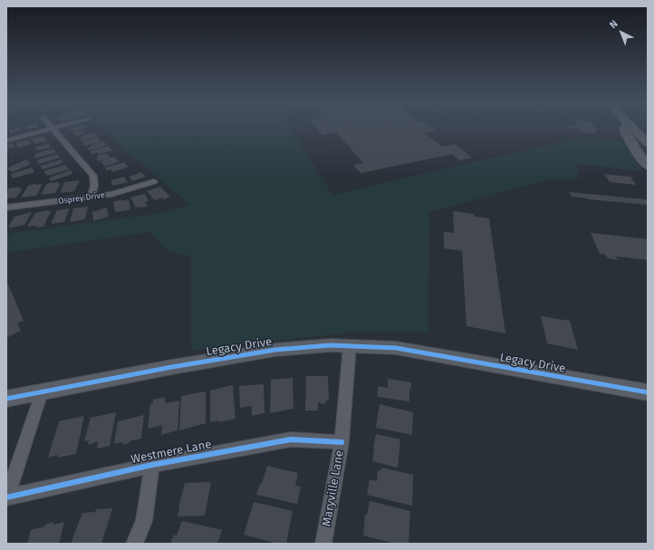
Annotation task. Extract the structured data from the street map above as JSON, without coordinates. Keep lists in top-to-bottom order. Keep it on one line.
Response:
{"streets":{"street":["Osprey Drive","Legacy Drive","Westmere Lane","Maryville Lane"]},"crossings":[["Legacy Drive","Maryville Lane"],["Westmere Lane","Maryville Lane"]],"north":"top left"}
